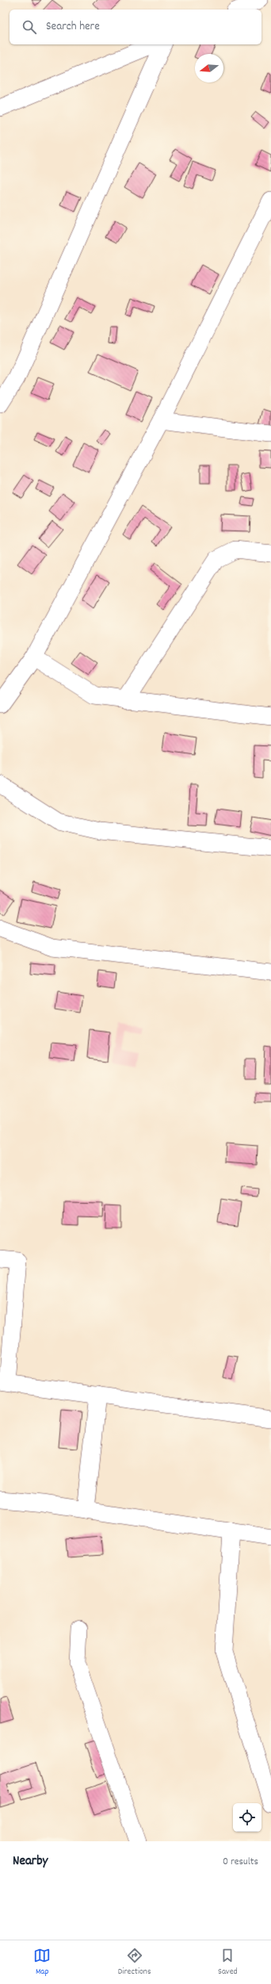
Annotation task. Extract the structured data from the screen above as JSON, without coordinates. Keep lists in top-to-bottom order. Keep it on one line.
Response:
{"north":"left","page":{"search":"Search here","heading":["Nearby","0 results"],"nav":["Map","Directions","Saved"]}}
